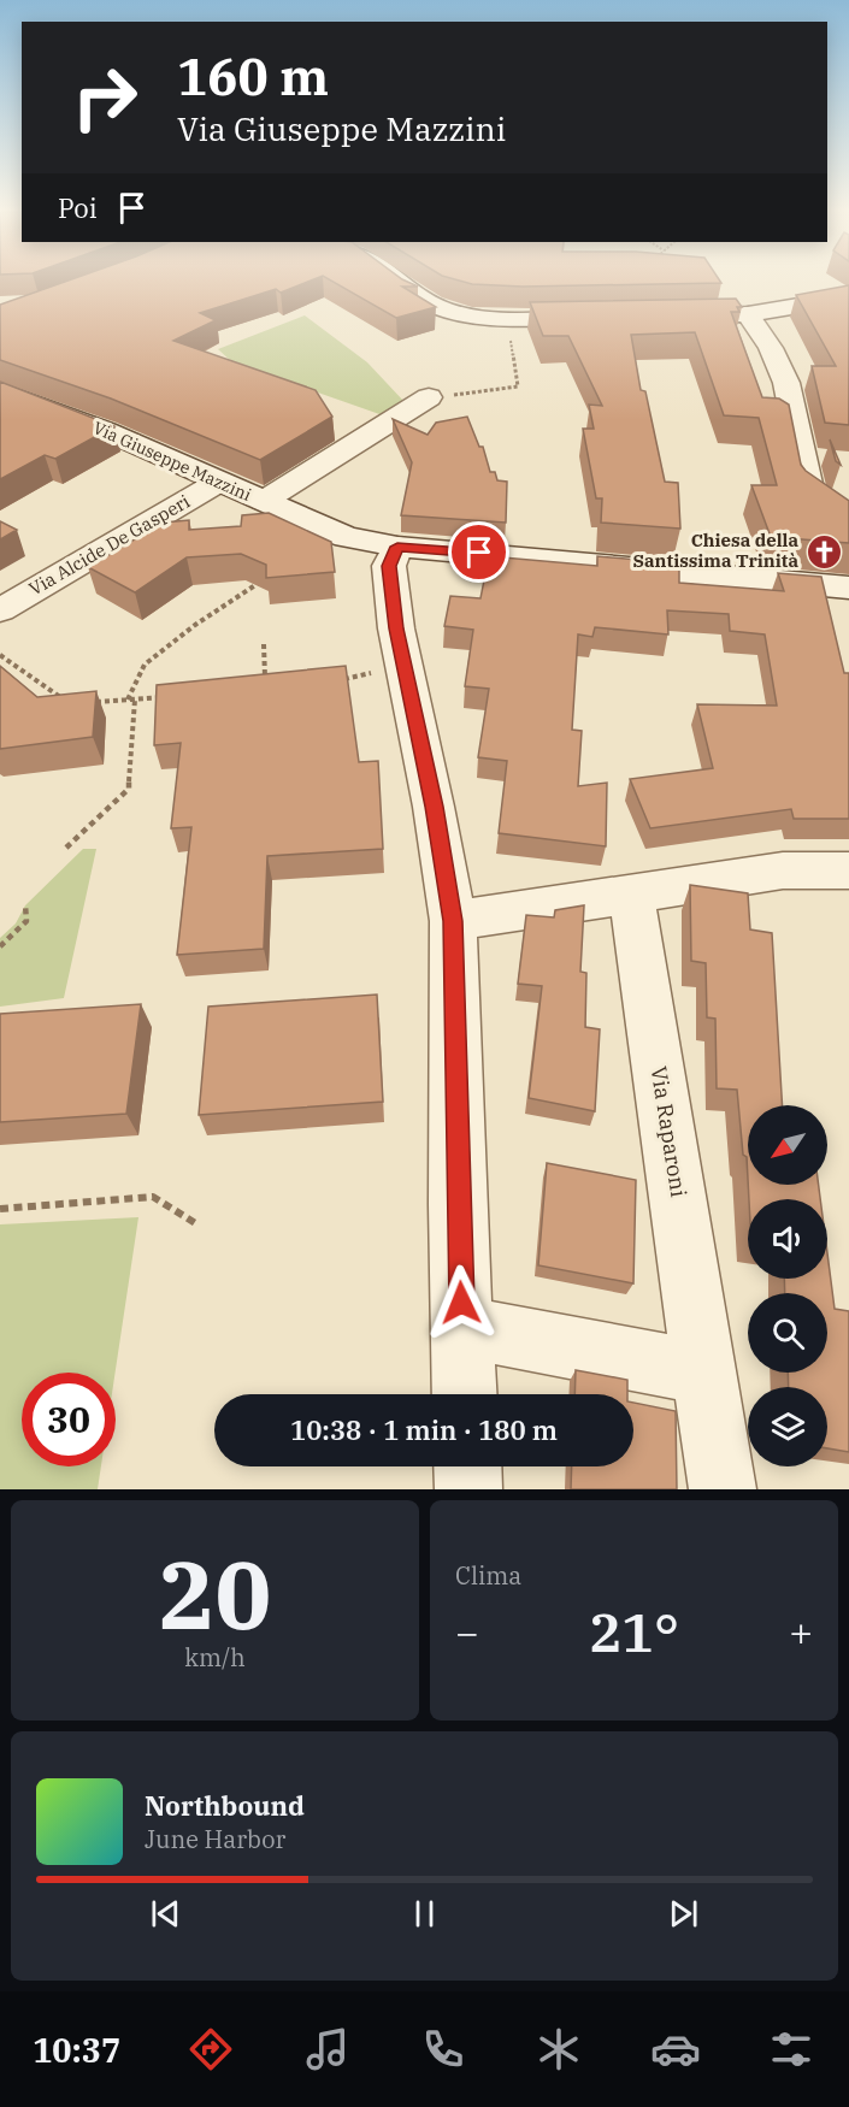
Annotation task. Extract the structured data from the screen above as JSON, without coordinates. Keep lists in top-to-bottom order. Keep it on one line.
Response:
{"streets":{"street":["Via Giuseppe Mazzini","Via Alcide De Gasperi","Via Raparoni"]},"crossings":[["Via Giuseppe Mazzini","Via Alcide De Gasperi"]],"places":{"church":["Chiesa della Santissima Trinità"]},"north":"bottom left","page":{"turn":["160 m","Via Giuseppe Mazzini"],"then":"Poi","limit":"30","trip":"10:38 · 1 min · 180 m","tile":[["20","km/h"],"Clima"],"heat":["−","21°","+"],"song":["Northbound","June Harbor"],"tabs":"10:37"}}
